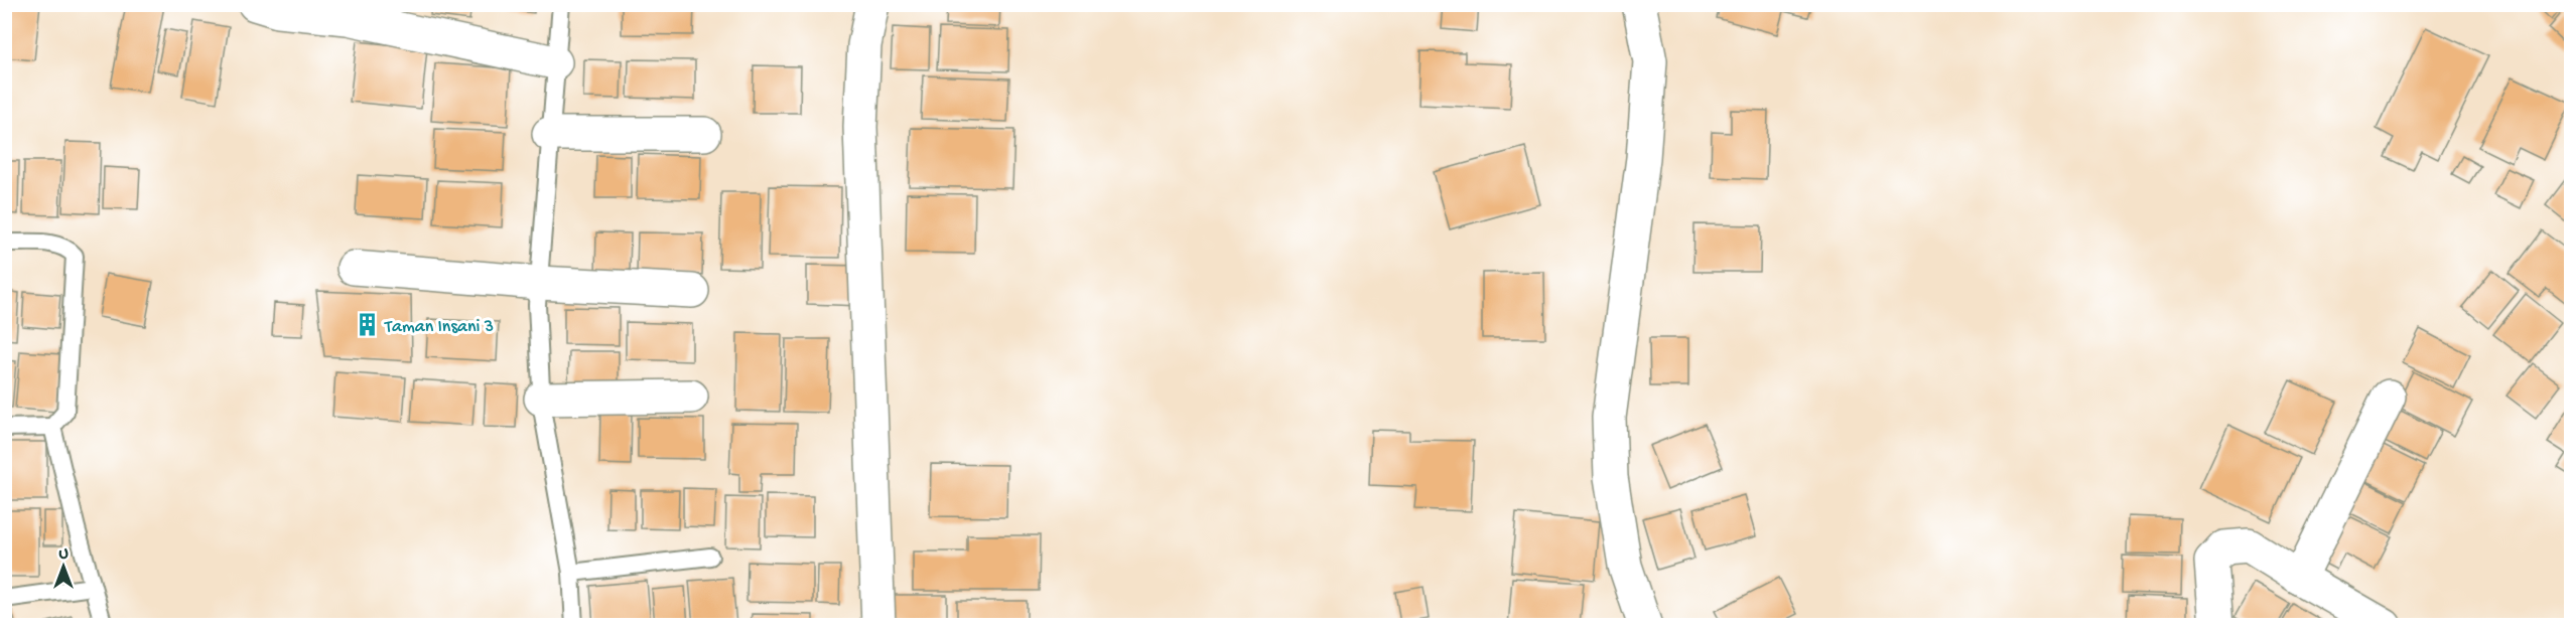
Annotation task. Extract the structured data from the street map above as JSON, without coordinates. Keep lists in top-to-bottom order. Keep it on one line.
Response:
{"places":{"building":["Taman Insani 3"]},"north":"top"}
